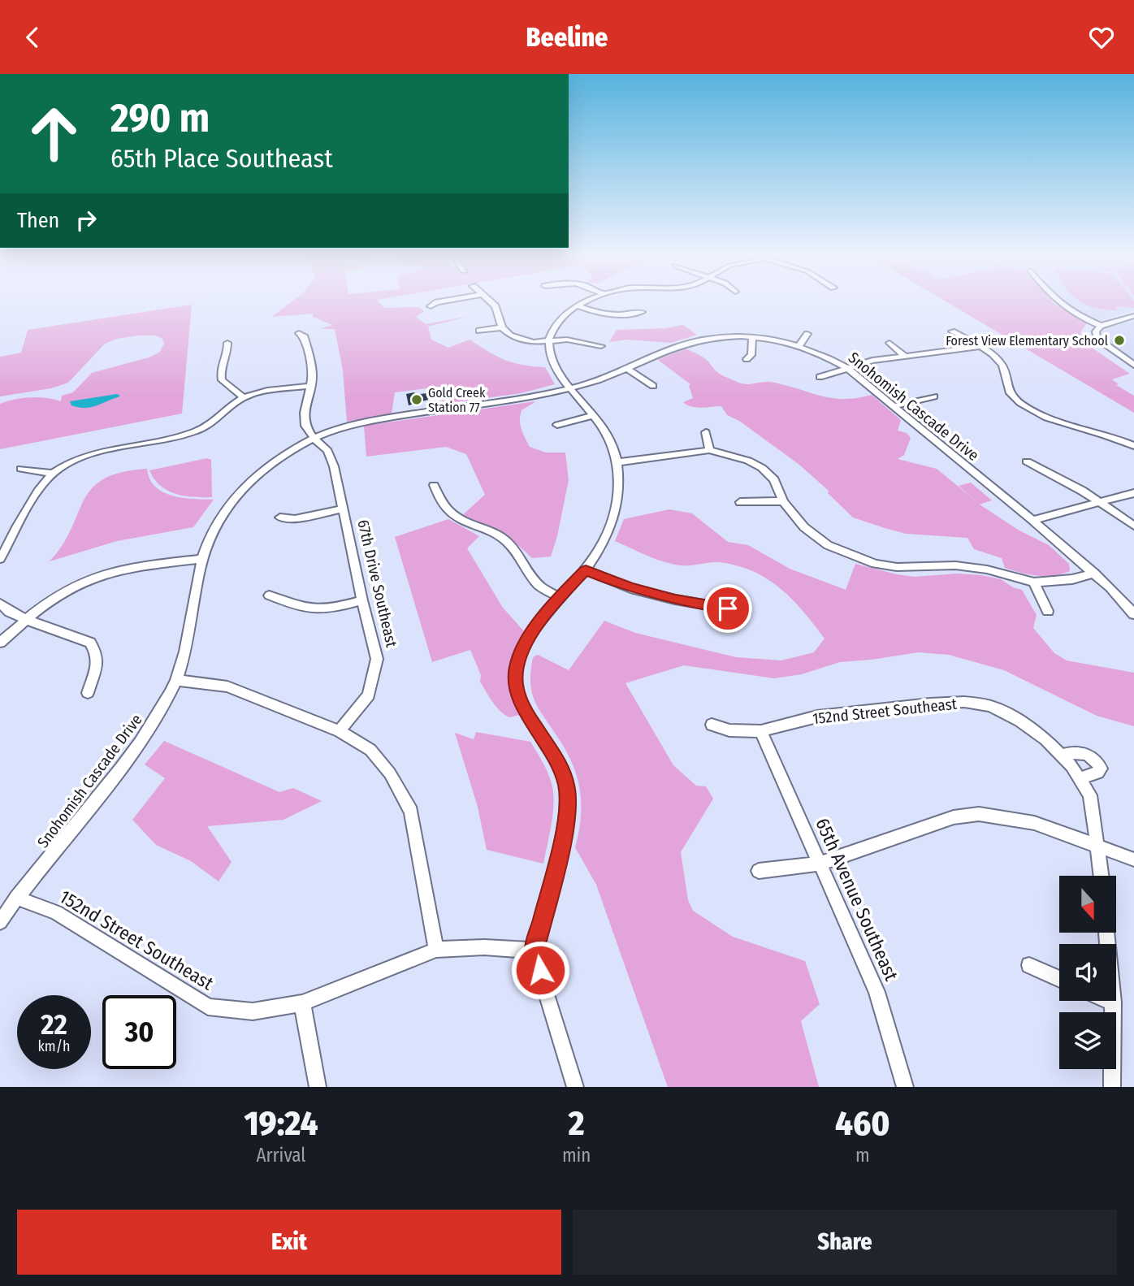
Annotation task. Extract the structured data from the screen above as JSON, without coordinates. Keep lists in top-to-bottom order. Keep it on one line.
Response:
{"streets":{"street":["Snohomish Cascade Drive","67th Drive Southeast","152nd Street Southeast","65th Avenue Southeast"]},"crossings":[["Snohomish Cascade Drive","67th Drive Southeast"],["Snohomish Cascade Drive","152nd Street Southeast"],["152nd Street Southeast","65th Avenue Southeast"]],"places":["Forest View Elementary School","Gold Creek Station 77"],"north":"bottom","page":{"header":"Beeline","turn":["290 m","65th Place Southeast"],"then":"Then","speed":"22 km/h","limit":"30","eta":["19:24","Arrival","2","min","460","m"],"buttons":["Exit","Share"]}}
